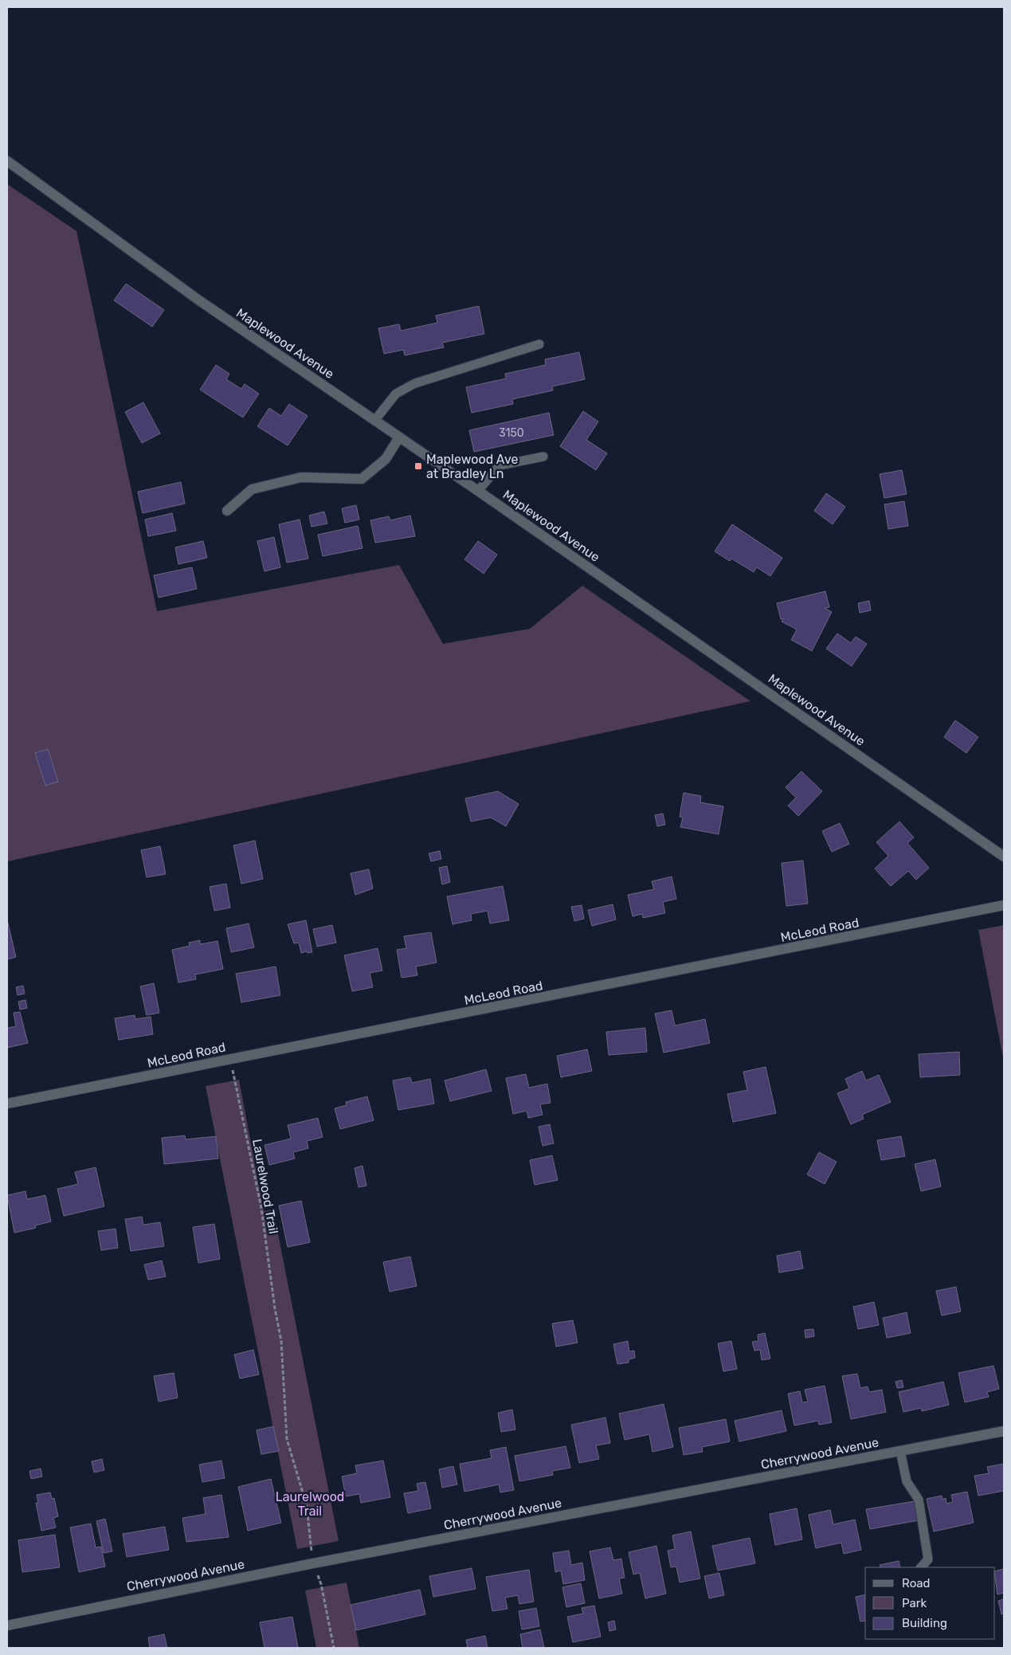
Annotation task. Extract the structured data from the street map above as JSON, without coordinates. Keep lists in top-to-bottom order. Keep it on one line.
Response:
{"streets":{"street":["Maplewood Avenue","McLeod Road","Cherrywood Avenue"],"path":["Laurelwood Trail"]},"crossings":[["McLeod Road","Laurelwood Trail"],["Laurelwood Trail","Cherrywood Avenue"]],"parks":["Laurelwood Trail"],"places":{"transit":["Maplewood Ave at Bradley Ln"]},"house_numbers":["3150"],"legend":["Road","Park","Building"]}
